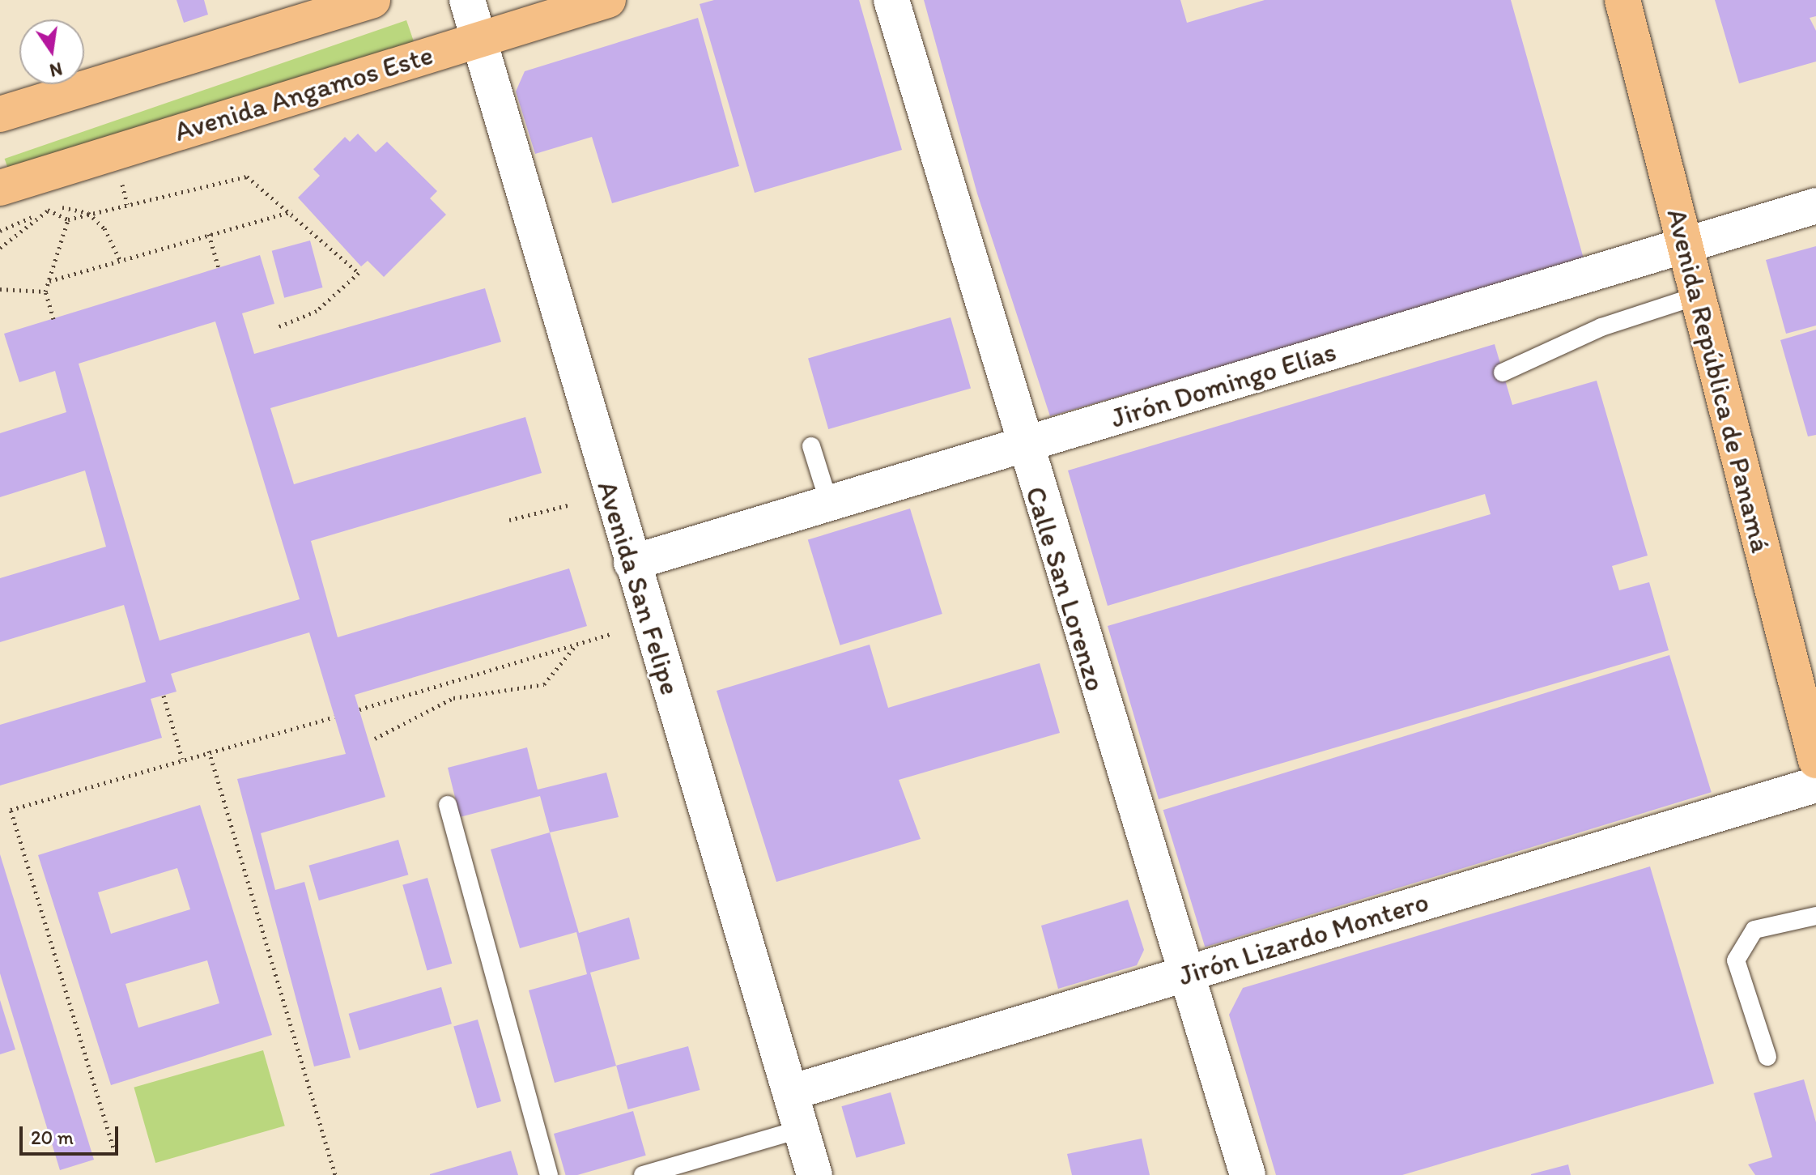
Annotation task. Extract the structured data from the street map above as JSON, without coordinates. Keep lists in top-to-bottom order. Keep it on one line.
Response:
{"streets":{"main road":["Avenida Angamos Este","Avenida República de Panamá"],"street":["Jirón Domingo Elías","Avenida San Felipe","Calle San Lorenzo","Jirón Lizardo Montero"]},"crossings":[["Avenida Angamos Este","Avenida San Felipe"],["Avenida República de Panamá","Jirón Domingo Elías"],["Jirón Domingo Elías","Avenida San Felipe"],["Jirón Domingo Elías","Calle San Lorenzo"],["Avenida San Felipe","Jirón Lizardo Montero"],["Calle San Lorenzo","Jirón Lizardo Montero"]],"scale_bar":"20 m","north":"bottom"}
